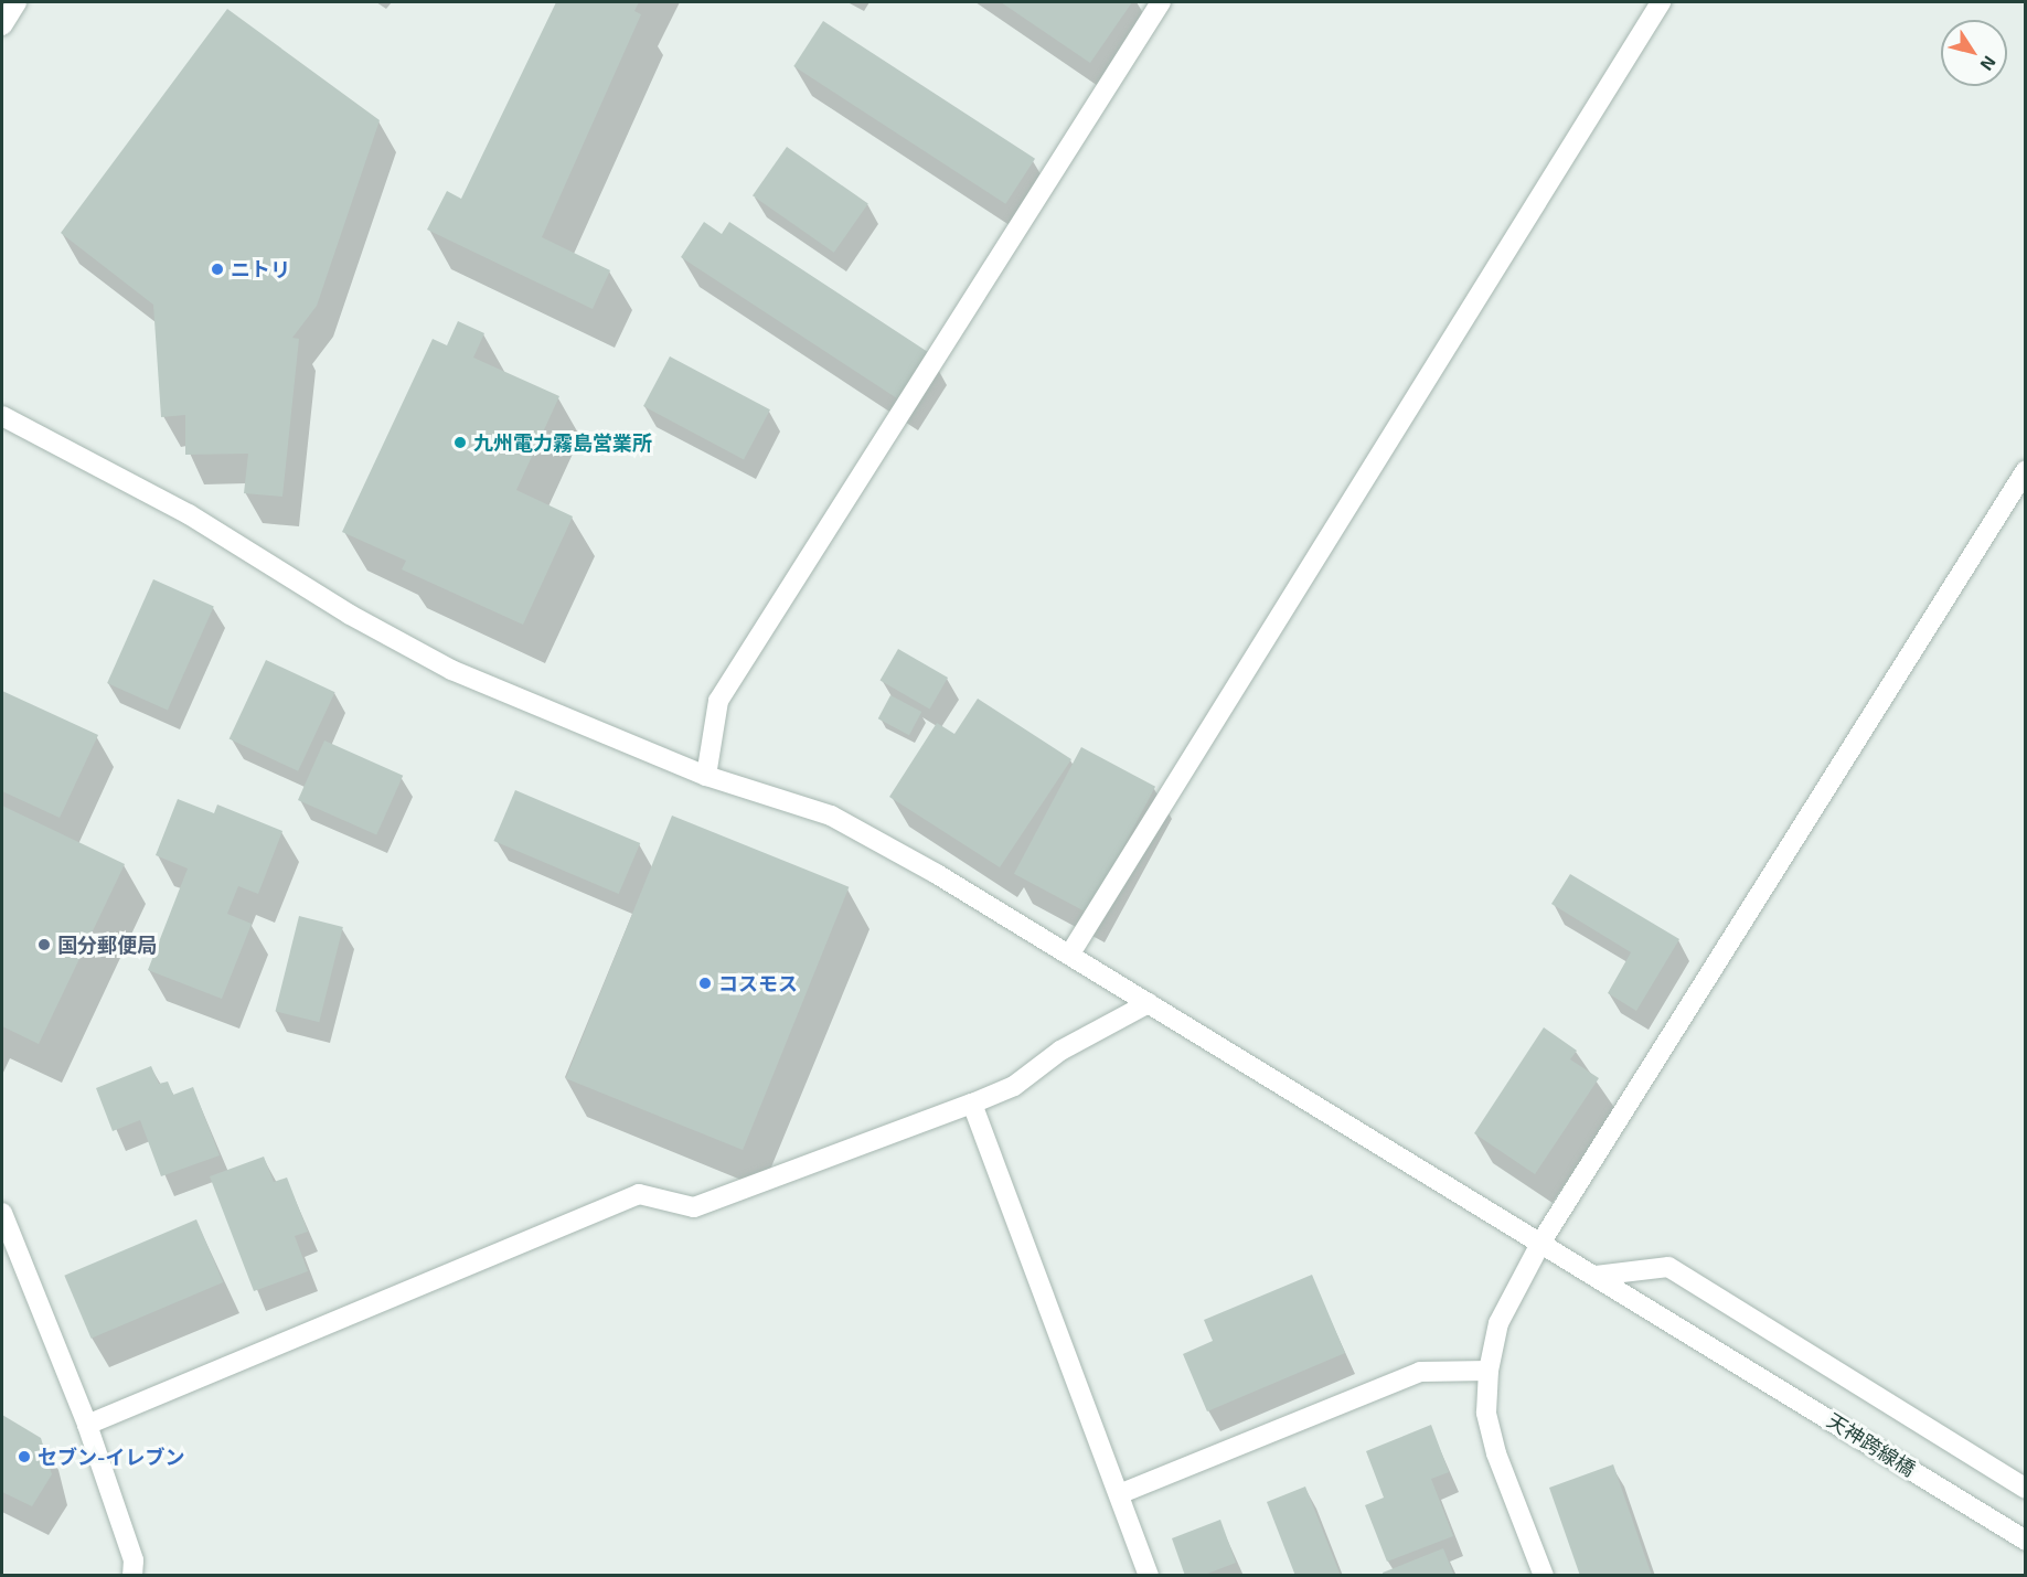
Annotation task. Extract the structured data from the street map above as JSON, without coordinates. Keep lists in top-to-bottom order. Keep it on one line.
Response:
{"streets":{"street":["天神跨線橋"]},"places":["ニトリ","九州電力霧島営業所","国分郵便局","コスモス","セブン-イレブン"],"north":"bottom right"}
